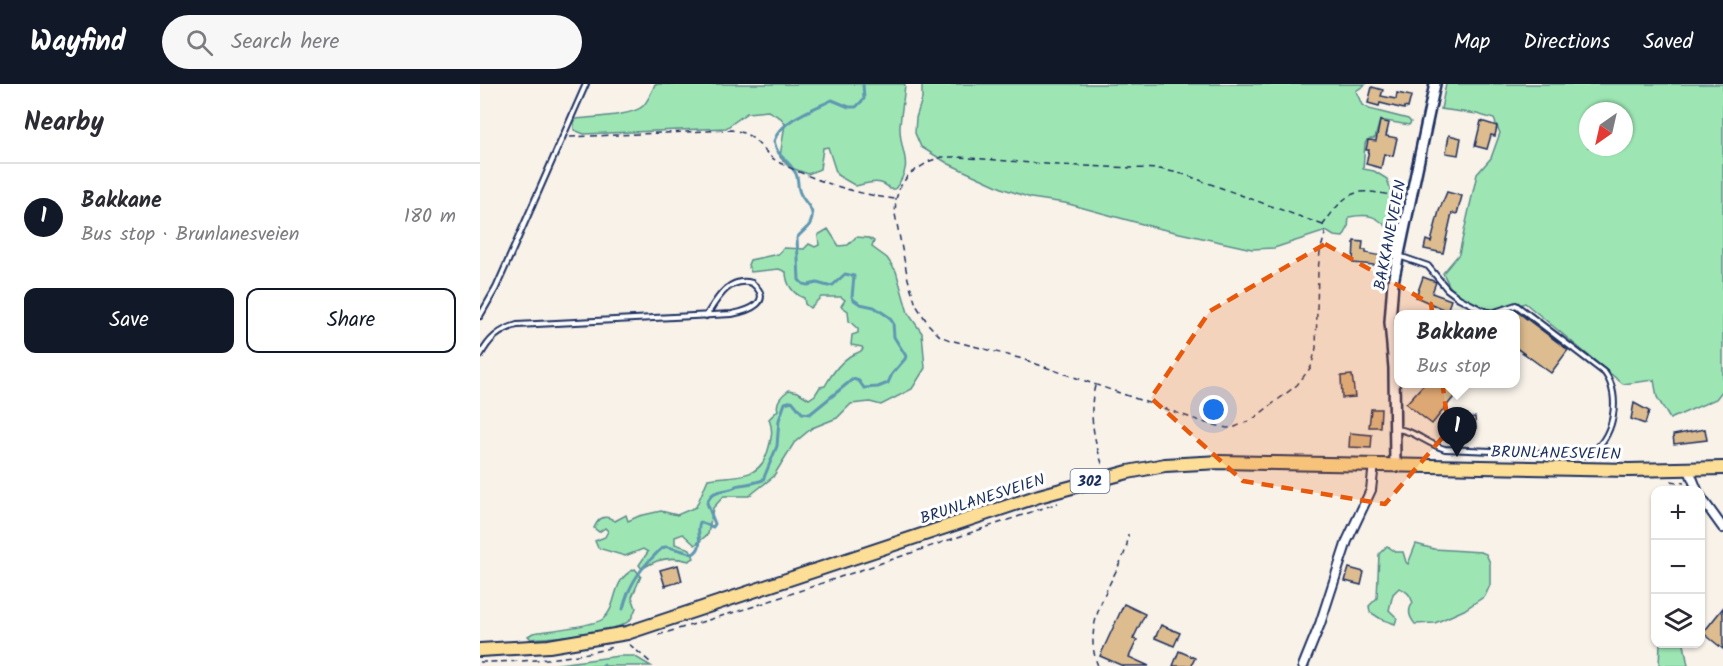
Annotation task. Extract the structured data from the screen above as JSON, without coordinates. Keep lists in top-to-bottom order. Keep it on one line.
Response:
{"streets":{"main road":["BRUNLANESVEIEN","302"],"street":["BAKKANEVEIEN"]},"crossings":[["BAKKANEVEIEN","BRUNLANESVEIEN"]],"north":"bottom left","page":{"header":"Wayfind","search":"Search here","nav":["Map","Directions","Saved"],"heading":"Nearby","list":[{"mark":"1","name":"Bakkane","note":"Bus stop · Brunlanesveien","value":"180 m"}],"buttons":["Save","Share"],"popup":["Bakkane","Bus stop"],"pins":"1","map_buttons":["+","−"]}}
